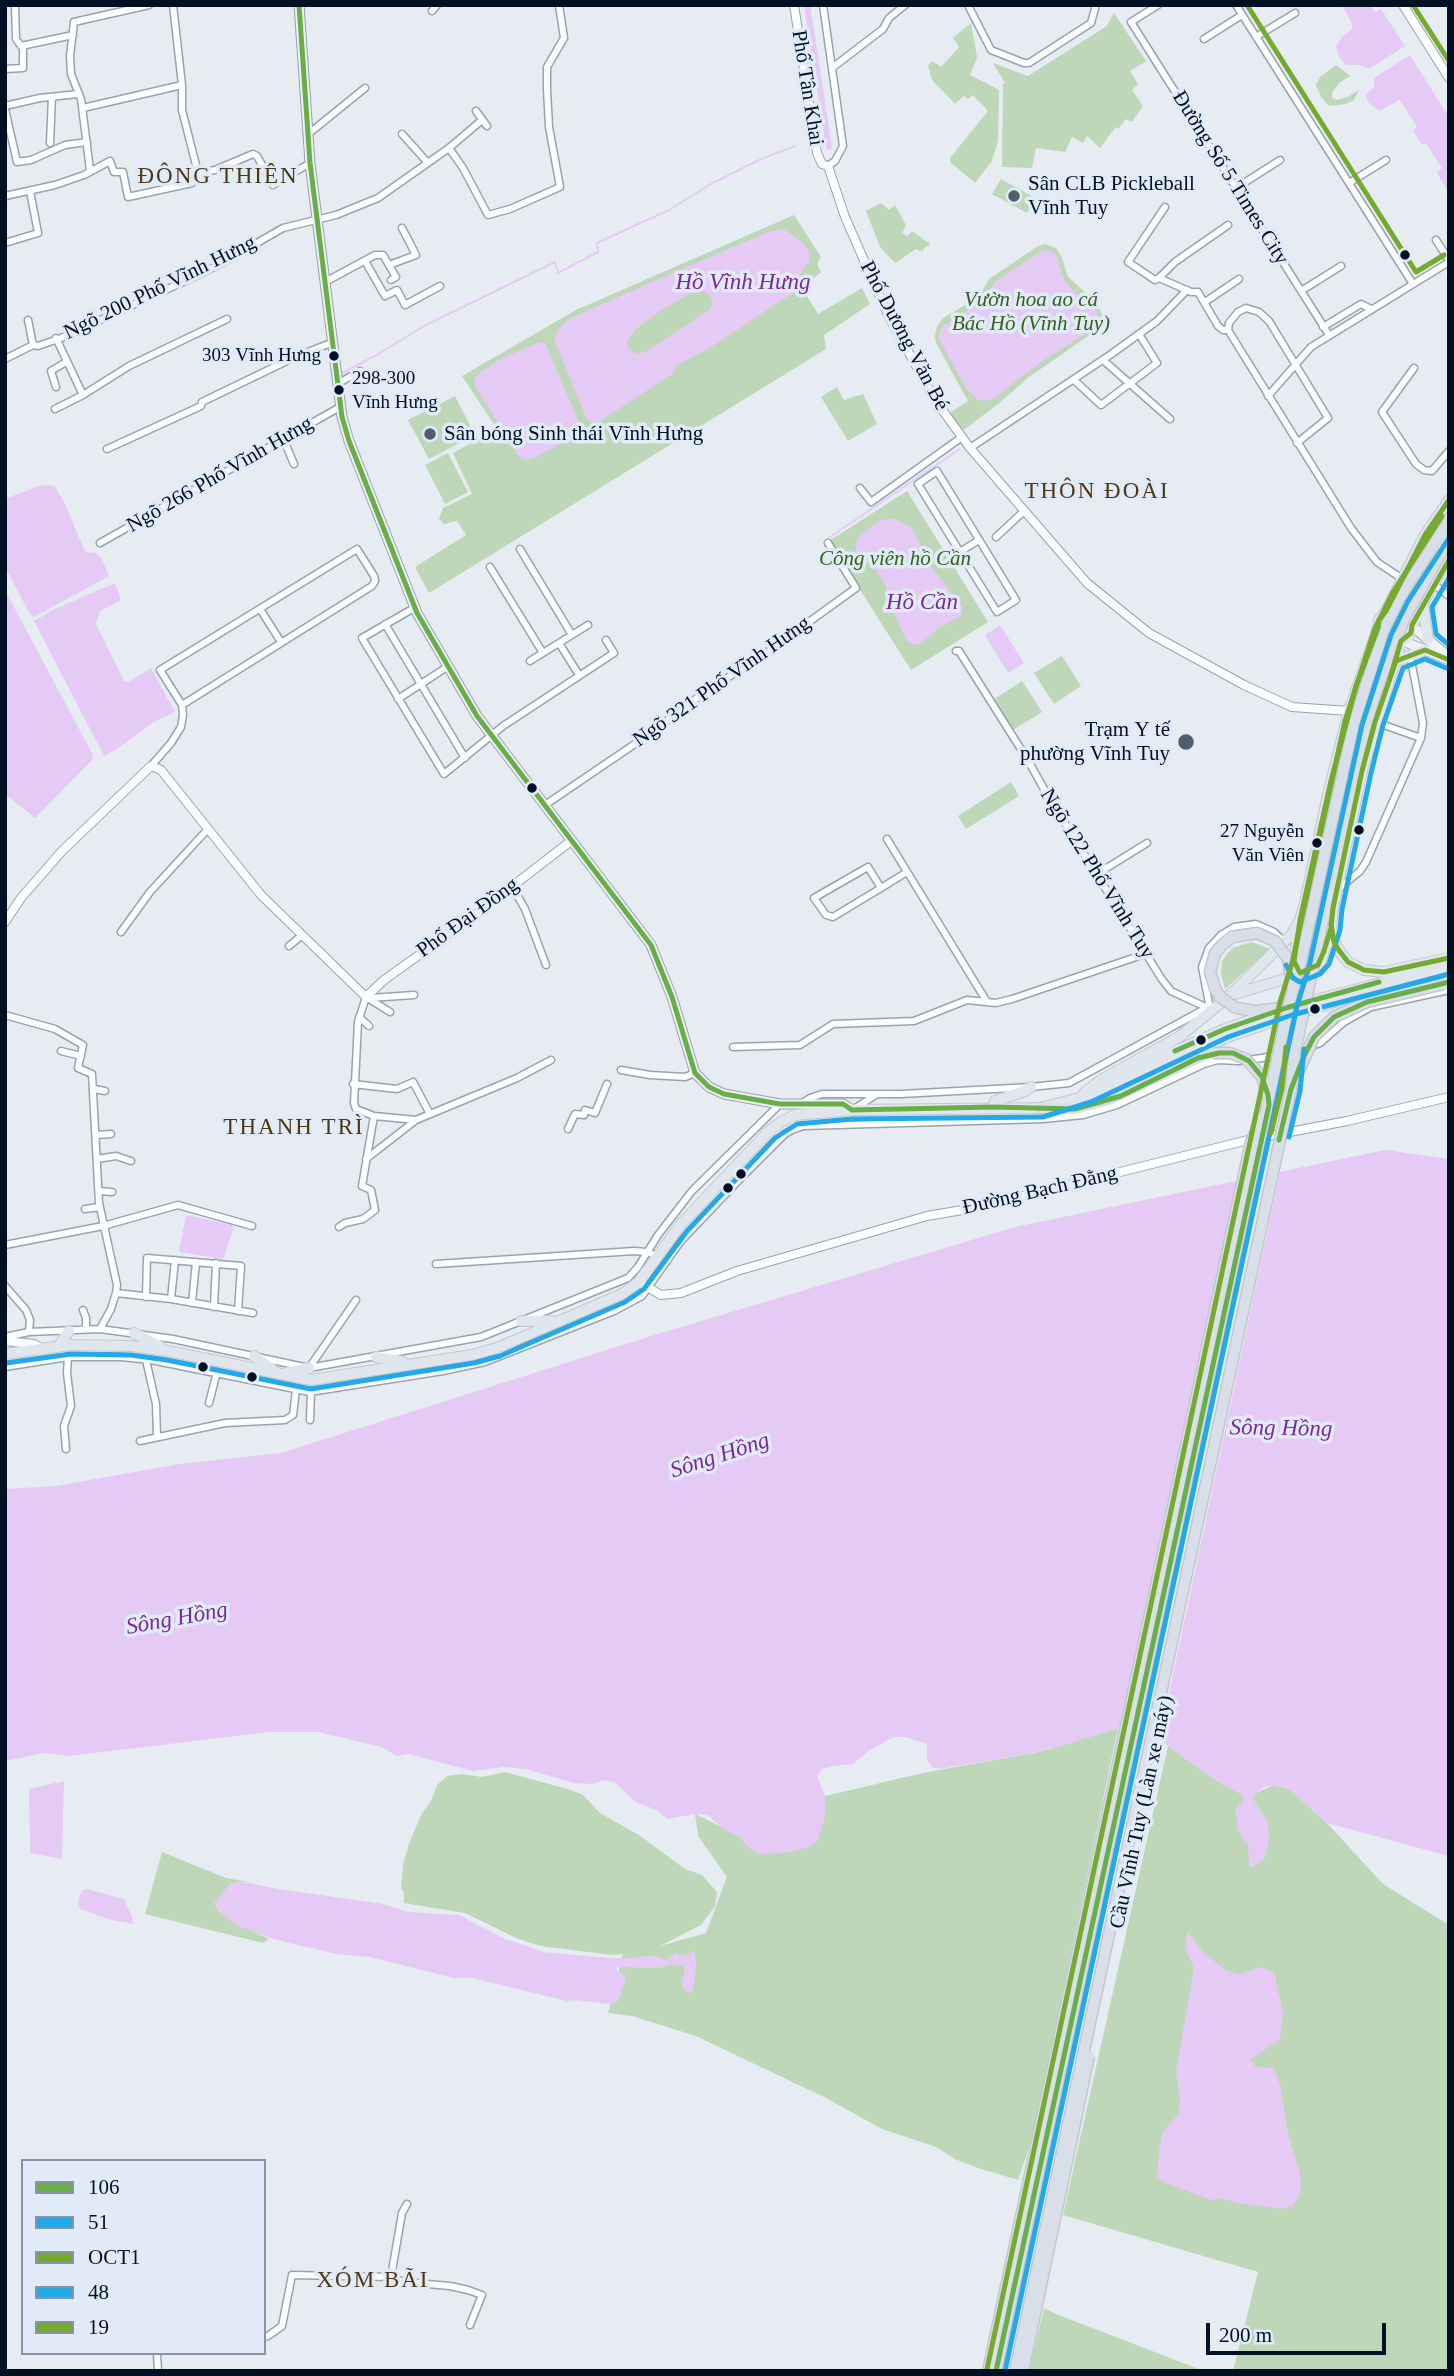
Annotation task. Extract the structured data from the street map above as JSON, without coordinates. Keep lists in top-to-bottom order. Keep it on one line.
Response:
{"streets":{"highway":["Cầu Vĩnh Tuy (Làn xe máy)"],"street":["Phố Tân Khai","Đường Số 5 Times City","Ngõ 200 Phố Vĩnh Hưng","Phố Dương Văn Bé","Ngõ 266 Phố Vĩnh Hưng","Ngõ 321 Phố Vĩnh Hưng","Ngõ 122 Phố Vĩnh Tuy","Phố Đại Đồng","Đường Bạch Đằng"]},"crossings":[["Phố Tân Khai","Phố Dương Văn Bé"]],"districts":["ĐÔNG THIÊN","THÔN ĐOÀI","THANH TRÌ","XÓM BÃI"],"water":["Hồ Vĩnh Hưng","Hồ Cần","Sông Hồng"],"parks":["Vườn hoa ao cá Bác Hồ (Vĩnh Tuy)","Công viên hồ Cần"],"places":["Sân CLB Pickleball Vĩnh Tuy","303 Vĩnh Hưng","298-300 Vĩnh Hưng","Sân bóng Sinh thái Vĩnh Hưng","Trạm Y tế phường Vĩnh Tuy","27 Nguyễn Văn Viên"],"lines":["transit line 106","transit line OCT1","transit line 19","transit line 51","transit line 48"],"legend":["106","51","OCT1","48","19"],"scale_bar":"200 m"}
